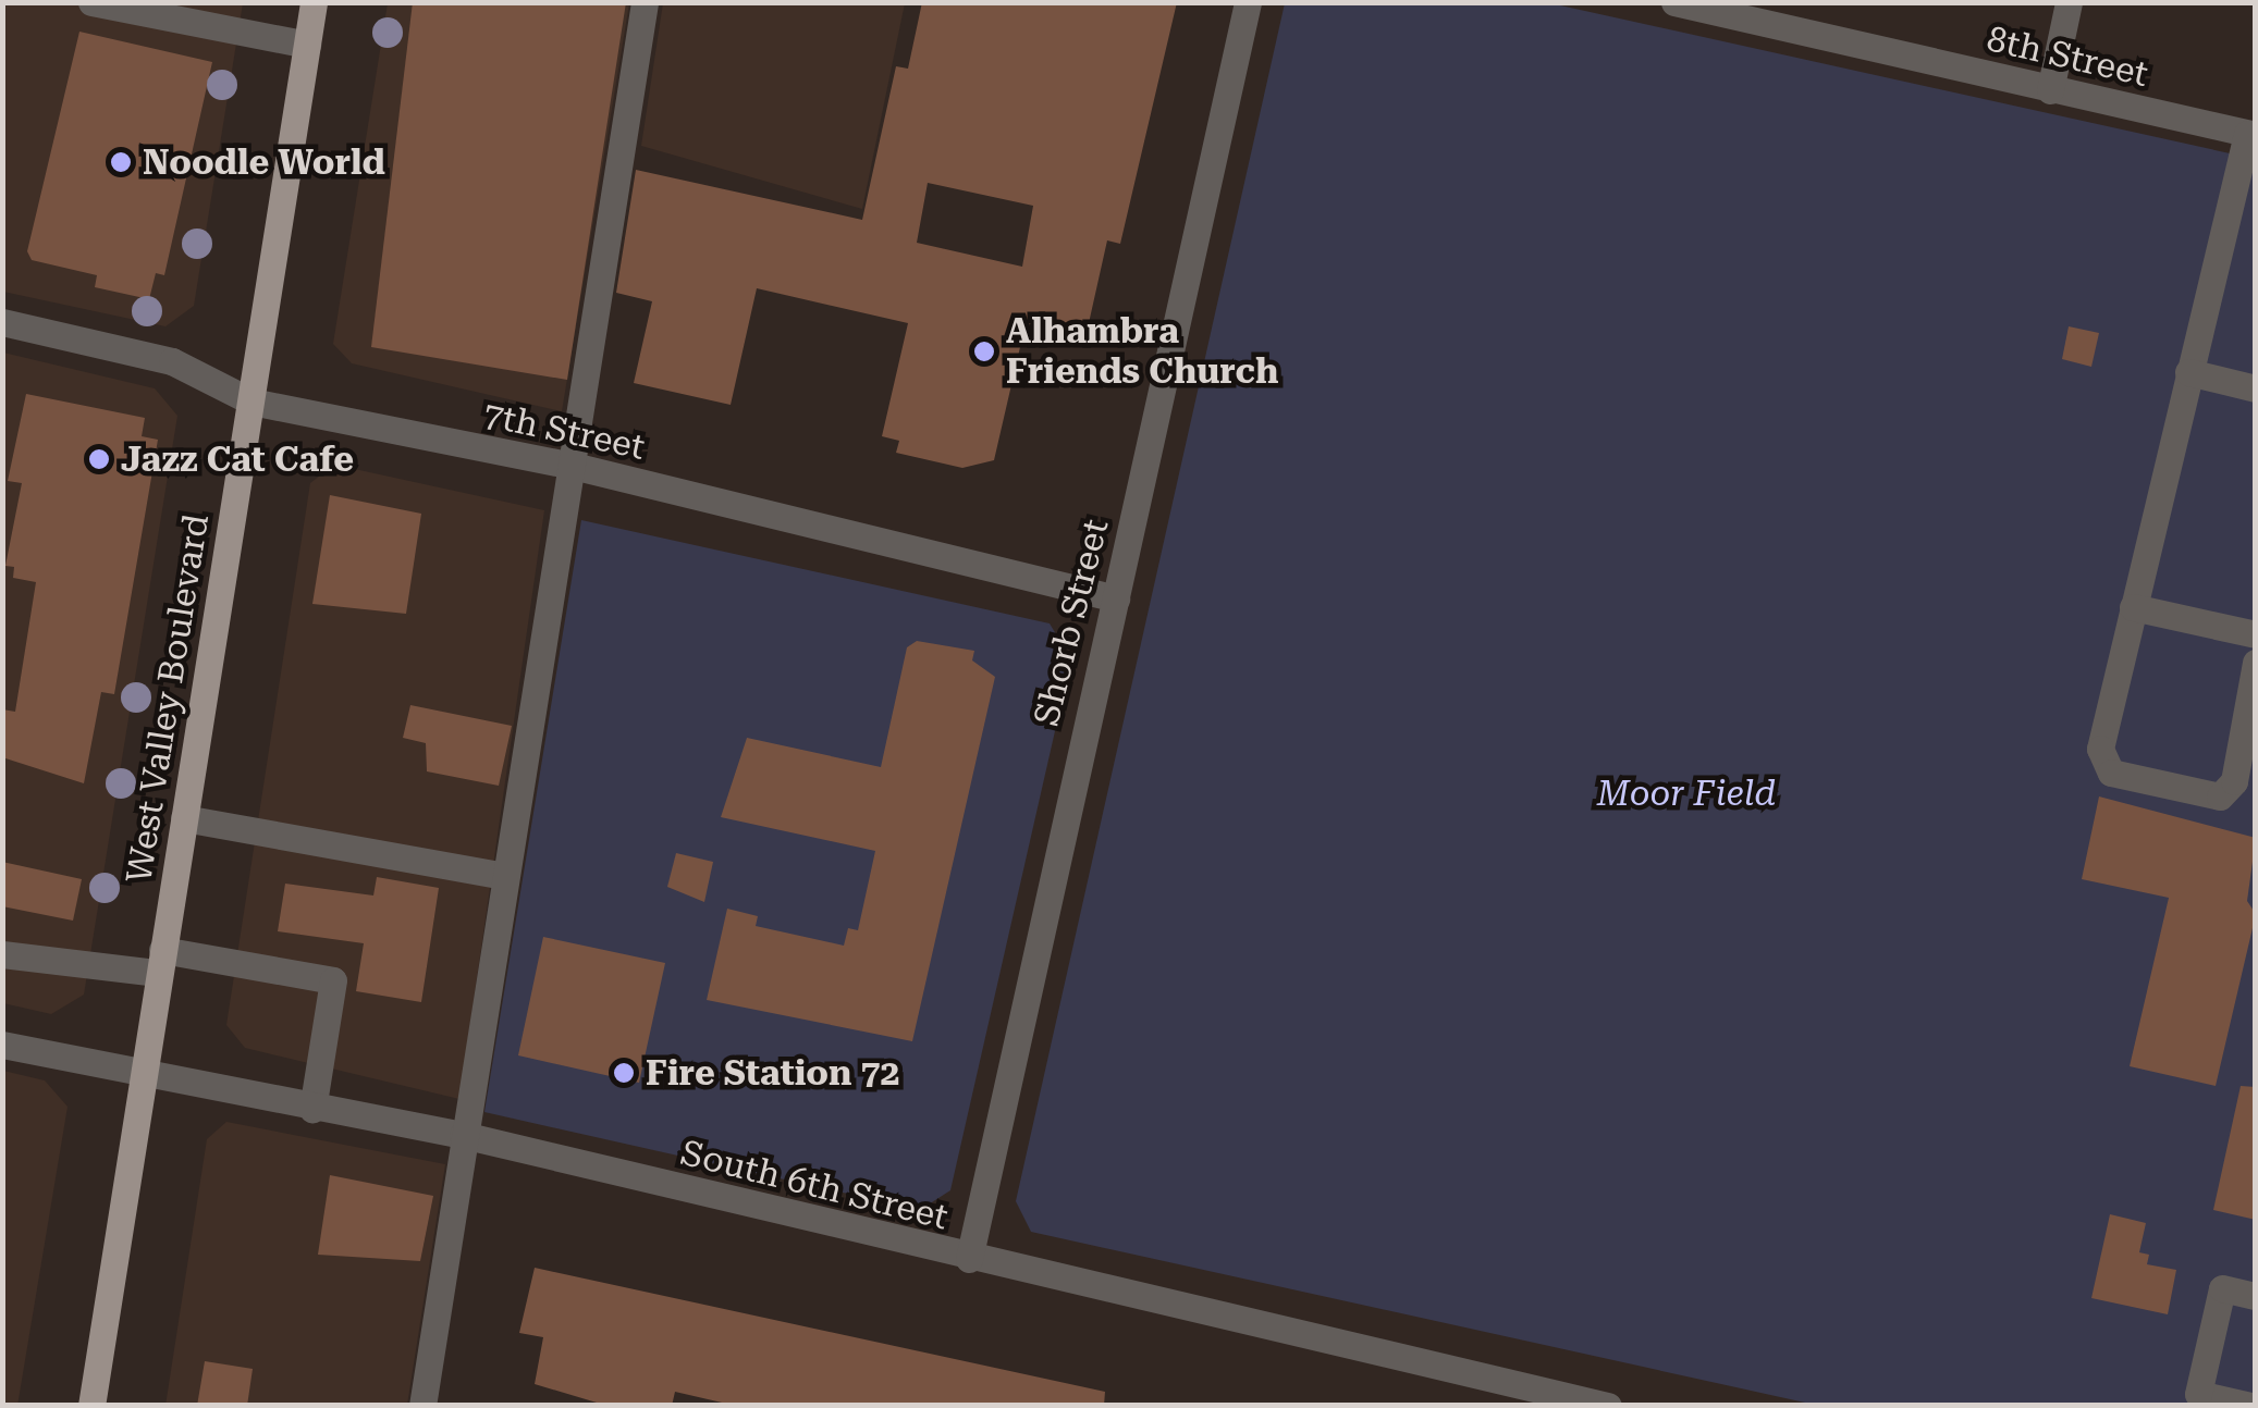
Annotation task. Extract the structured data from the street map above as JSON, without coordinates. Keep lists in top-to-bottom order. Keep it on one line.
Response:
{"streets":{"main road":["West Valley Boulevard"],"street":["8th Street","7th Street","Shorb Street","South 6th Street"]},"crossings":[["7th Street","Shorb Street"],["7th Street","West Valley Boulevard"],["Shorb Street","South 6th Street"],["West Valley Boulevard","South 6th Street"]],"parks":["Moor Field"],"places":["Noodle World","Alhambra Friends Church","Jazz Cat Cafe","Fire Station 72"]}
